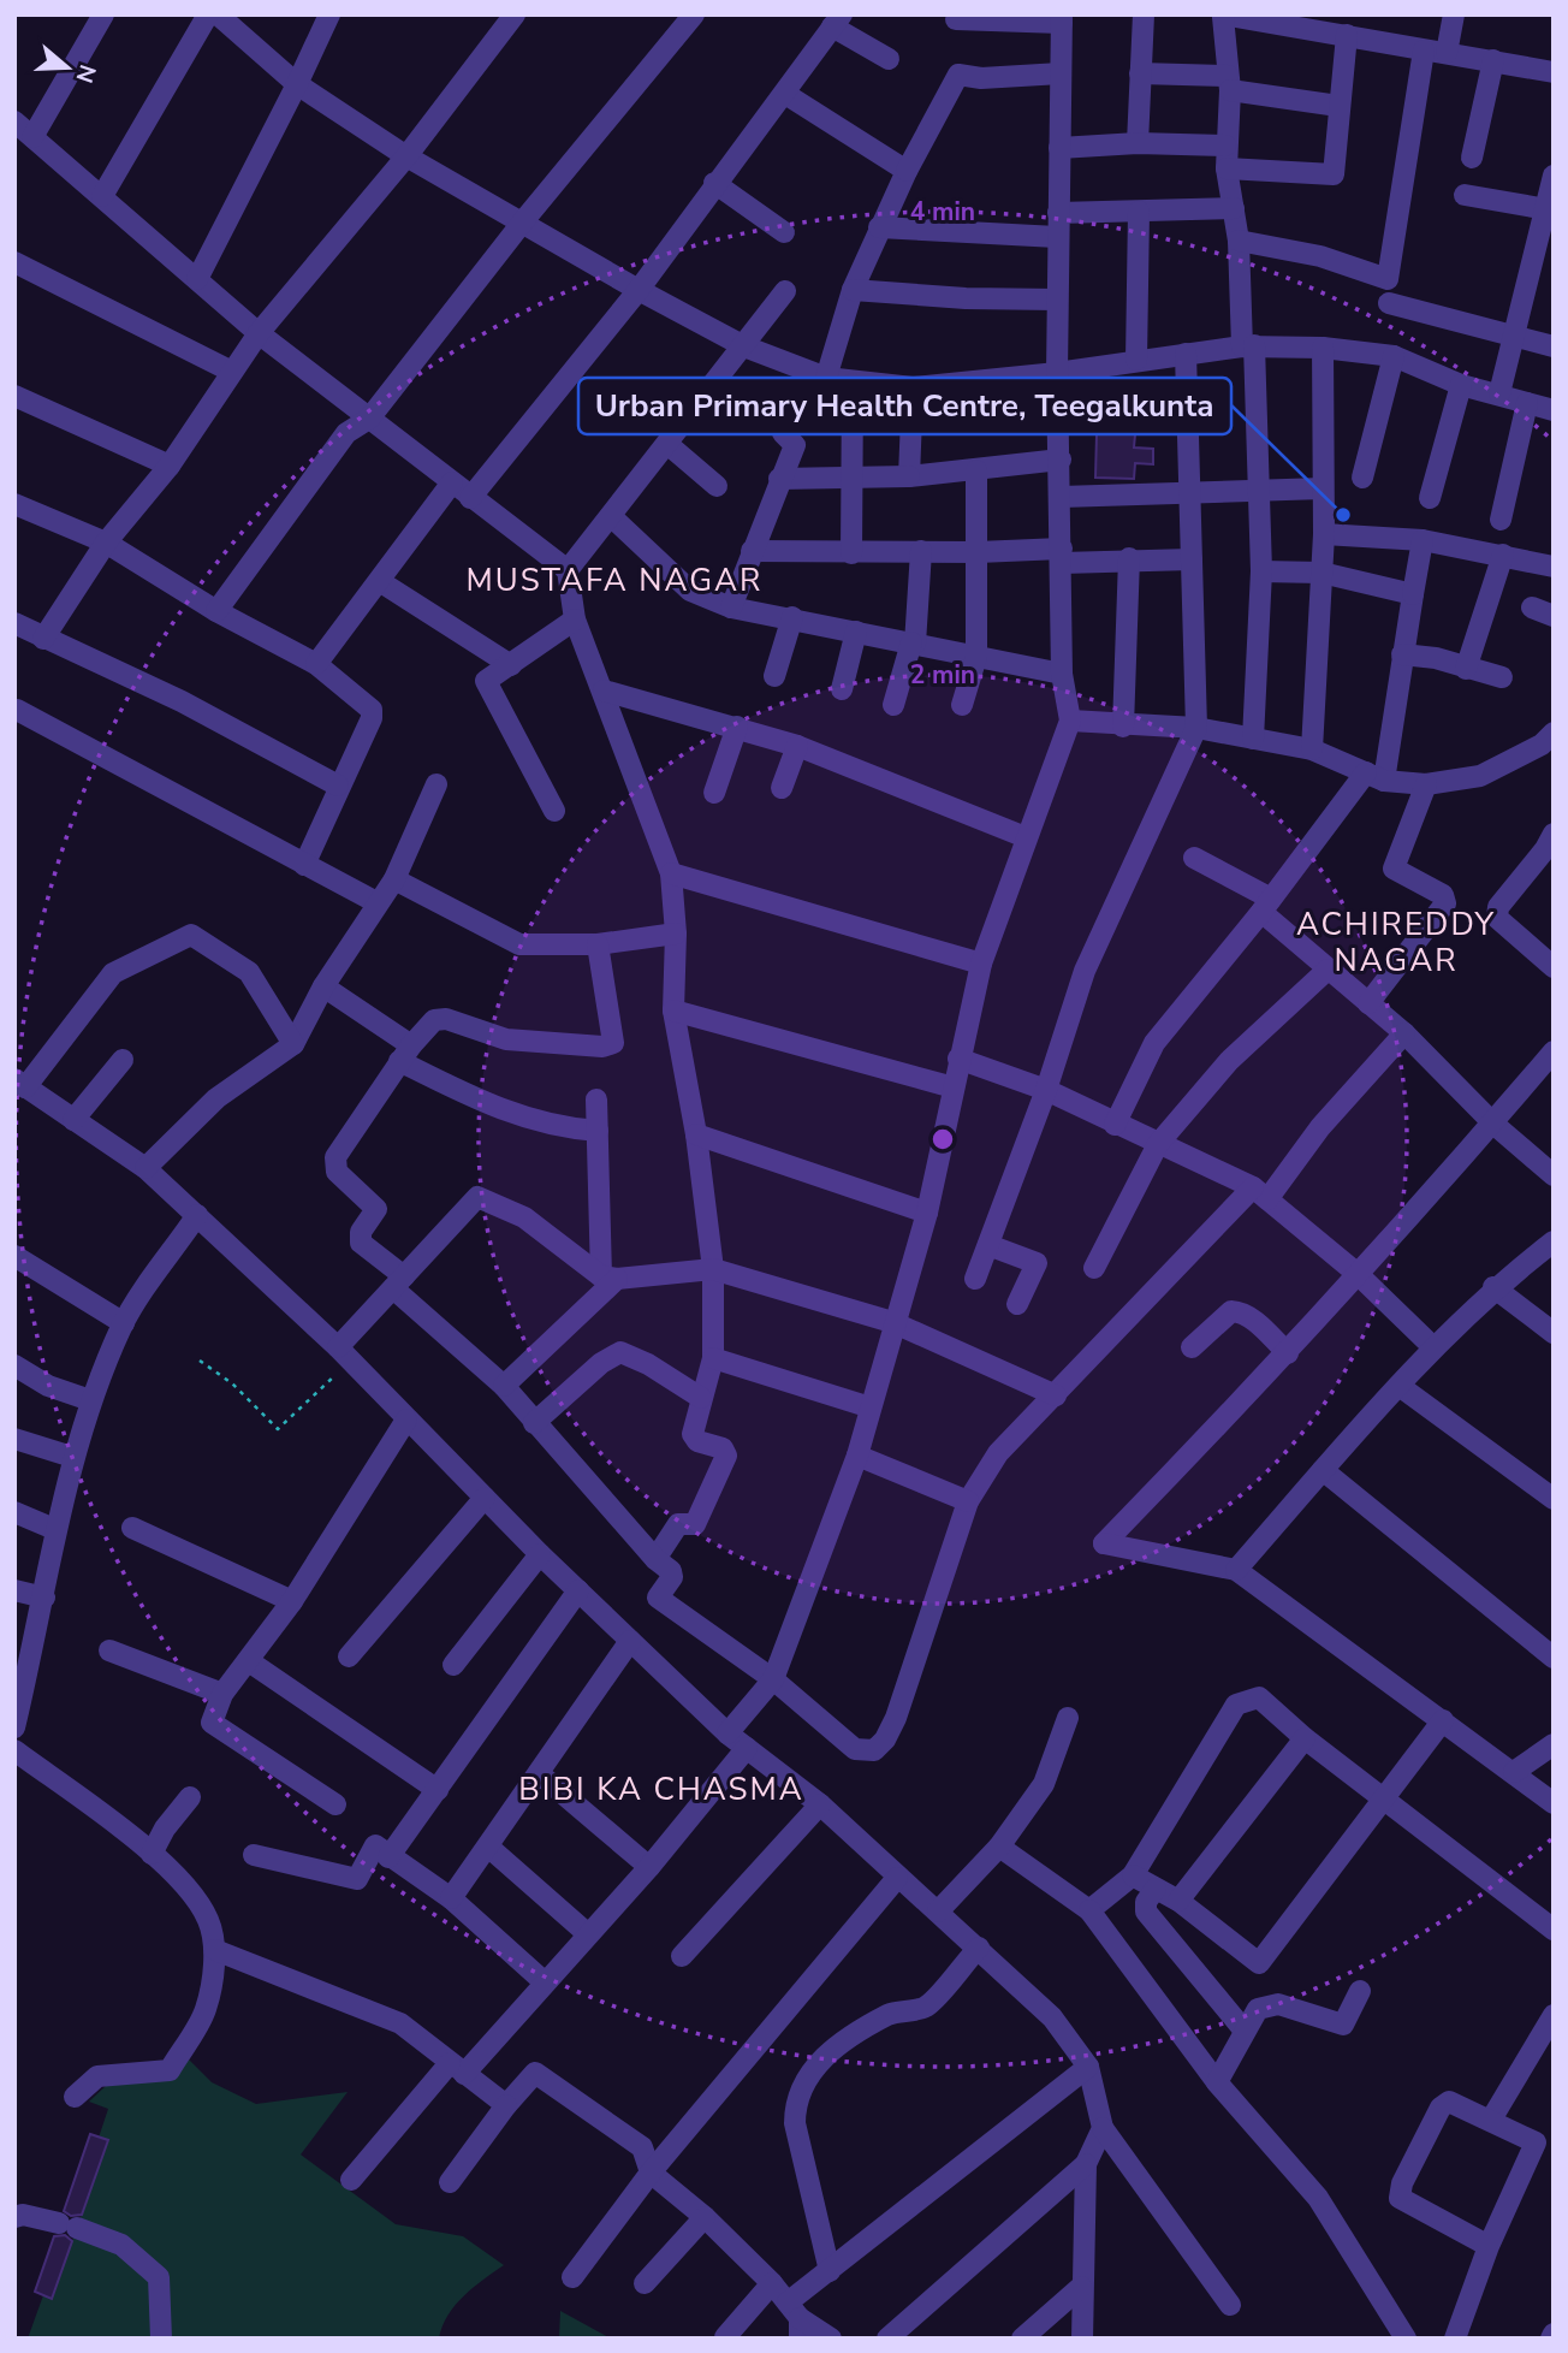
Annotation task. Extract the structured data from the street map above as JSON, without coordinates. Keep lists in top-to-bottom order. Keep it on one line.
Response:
{"districts":["MUSTAFA NAGAR","ACHIREDDY NAGAR","BIBI KA CHASMA"],"places":["Urban Primary Health Centre, Teegalkunta"],"north":"right","rings":["4 min","2 min"]}
